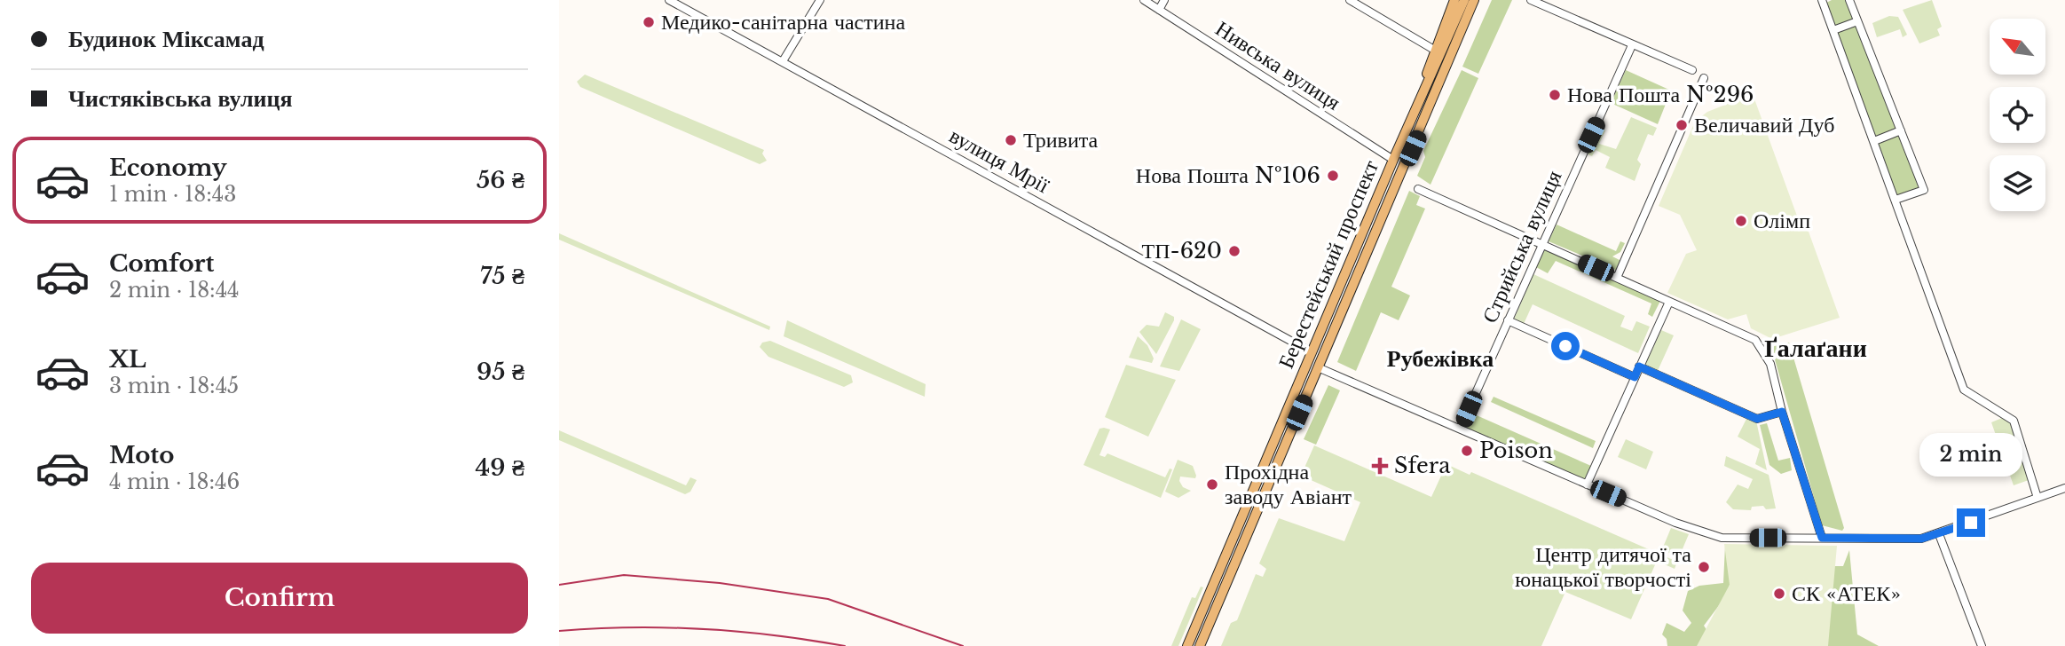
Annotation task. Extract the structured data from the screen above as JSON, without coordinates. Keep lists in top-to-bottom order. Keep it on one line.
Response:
{"streets":{"main road":["Берестейський проспект"],"street":["Нивська вулиця","вулиця Мрії","Стрийська вулиця"]},"crossings":[["Нивська вулиця","Берестейський проспект"],["вулиця Мрії","Берестейський проспект"]],"districts":["Ґалаґани","Рубежівка"],"places":{"other":["Медико-санітарна частина","Нова Пошта №296","Величавий Дуб","Тривита","Нова Пошта №106","Олімп","ТП-620","Poison","Прохідна заводу Авіант","Центр дитячої та юнацької творчості","СК «АТЕК»"],"health":["Sfera"]},"north":"top left","page":{"banner":["Будинок Міксамад","Чистяківська вулиця"],"list":[{"name":"Economy","note":"1 min · 18:43","value":"56 ₴"},{"name":"Comfort","note":"2 min · 18:44","value":"75 ₴"},{"name":"XL","note":"3 min · 18:45","value":"95 ₴"},{"name":"Moto","note":"4 min · 18:46","value":"49 ₴"}],"bubble":"2 min","buttons":"Confirm"}}
